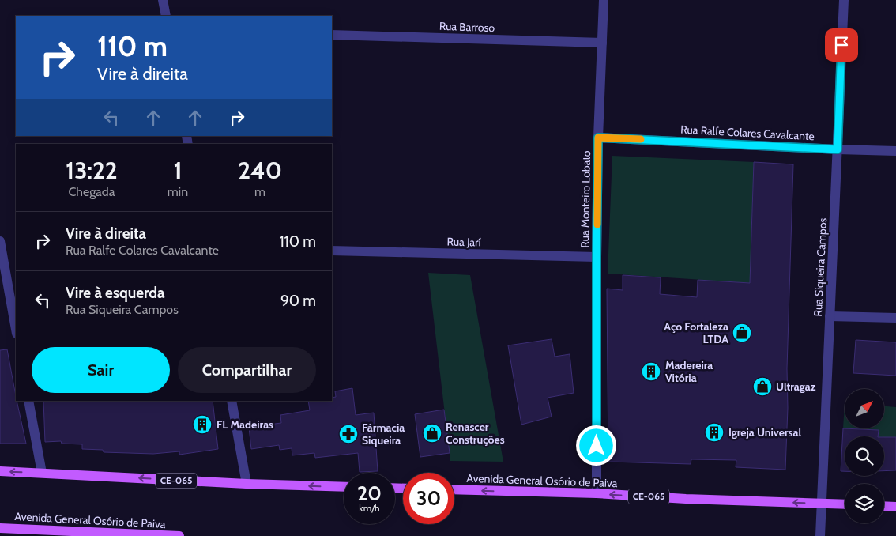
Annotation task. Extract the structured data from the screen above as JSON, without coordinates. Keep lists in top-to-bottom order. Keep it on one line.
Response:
{"streets":{"main road":["CE-065","Avenida General Osório de Paiva"],"street":["Rua Barroso","Rua Ralfe Colares Cavalcante","Rua Monteiro Lobato","Rua Jarí","Rua Siqueira Campos"]},"crossings":[["Rua Barroso","Rua Monteiro Lobato"],["Rua Ralfe Colares Cavalcante","Rua Monteiro Lobato"],["Rua Ralfe Colares Cavalcante","Rua Siqueira Campos"],["Rua Monteiro Lobato","Rua Jarí"],["Rua Monteiro Lobato","Avenida General Osório de Paiva"],["Rua Siqueira Campos","Avenida General Osório de Paiva"]],"one_way":["Avenida General Osório de Paiva"],"places":{"shop":["Aço Fortaleza LTDA","Ultragaz","Renascer Construções"],"building":["Madereira Vitória","FL Madeiras","Igreja Universal"],"pharmacy":["Fármacia Siqueira"]},"north":"top right","page":{"turn":["110 m","Vire à direita"],"eta":["13:22","Chegada","1","min","240","m"],"list":[{"name":"Vire à direita","note":"Rua Ralfe Colares Cavalcante","value":"110 m"},{"name":"Vire à esquerda","note":"Rua Siqueira Campos","value":"90 m"}],"buttons":["Sair","Compartilhar"],"speed":"20 km/h","limit":"30"}}
